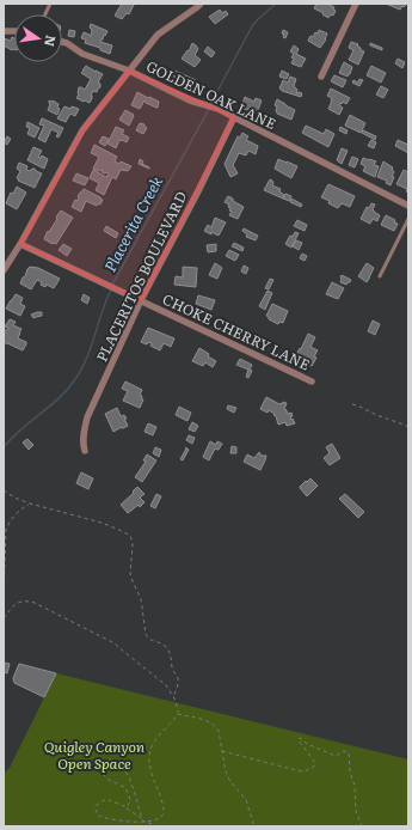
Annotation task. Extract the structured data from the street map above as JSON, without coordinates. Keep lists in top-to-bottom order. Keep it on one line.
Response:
{"streets":{"street":["GOLDEN OAK LANE","PLACERITOS BOULEVARD","CHOKE CHERRY LANE"]},"crossings":[["GOLDEN OAK LANE","PLACERITOS BOULEVARD"],["PLACERITOS BOULEVARD","CHOKE CHERRY LANE"]],"water":["Placerita Creek"],"parks":["Quigley Canyon Open Space"],"north":"right"}
